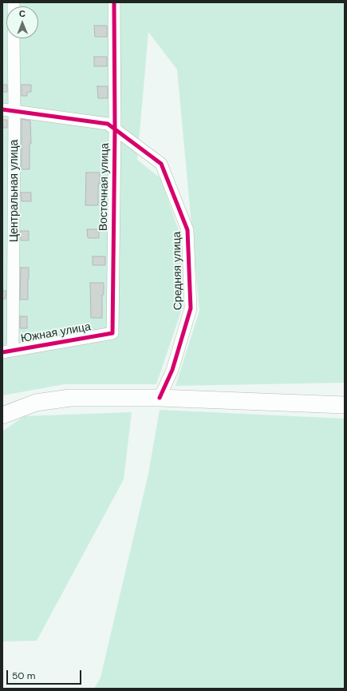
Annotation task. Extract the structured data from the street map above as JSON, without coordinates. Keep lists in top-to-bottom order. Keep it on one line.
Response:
{"streets":{"street":["Восточная улица","Центральная улица","Средняя улица","Южная улица"]},"crossings":[["Восточная улица","Средняя улица"],["Восточная улица","Южная улица"],["Центральная улица","Средняя улица"],["Центральная улица","Южная улица"]],"scale_bar":"50 m","north":"top"}
